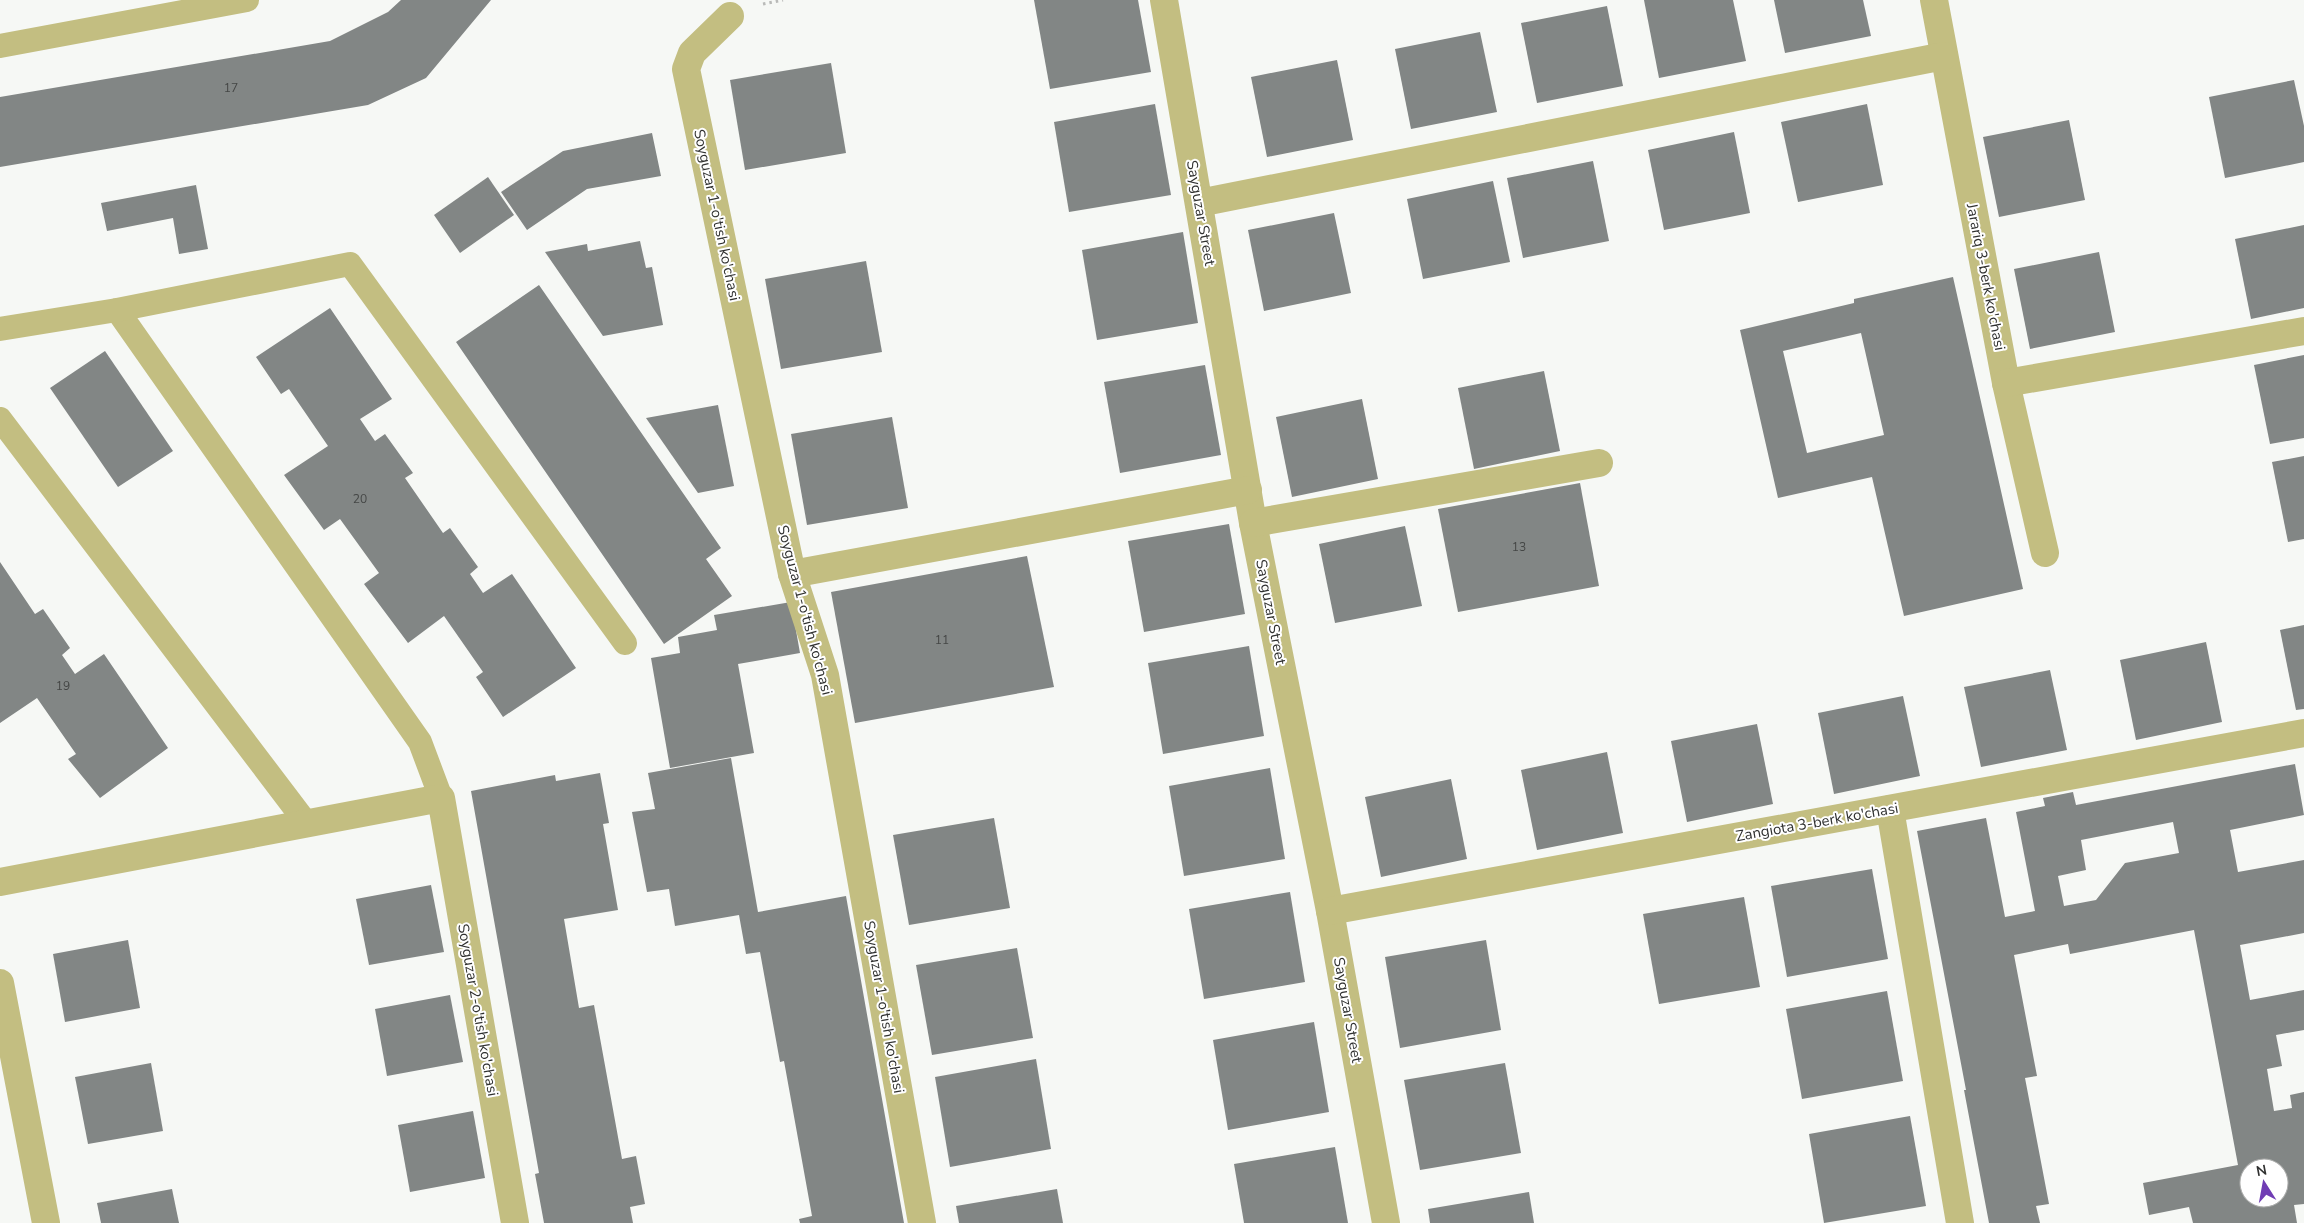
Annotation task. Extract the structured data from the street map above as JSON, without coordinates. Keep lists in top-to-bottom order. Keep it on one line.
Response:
{"streets":{"street":["Sayguzar Street","Soyguzar 1-o'tish ko'chasi","Jarariq 3-berk ko'chasi","Zangiota 3-berk ko'chasi","Soyguzar 2-o'tish ko'chasi"]},"crossings":[["Sayguzar Street","Zangiota 3-berk ko'chasi"]],"house_numbers":["17","20","13","11","19"],"north":"top"}
